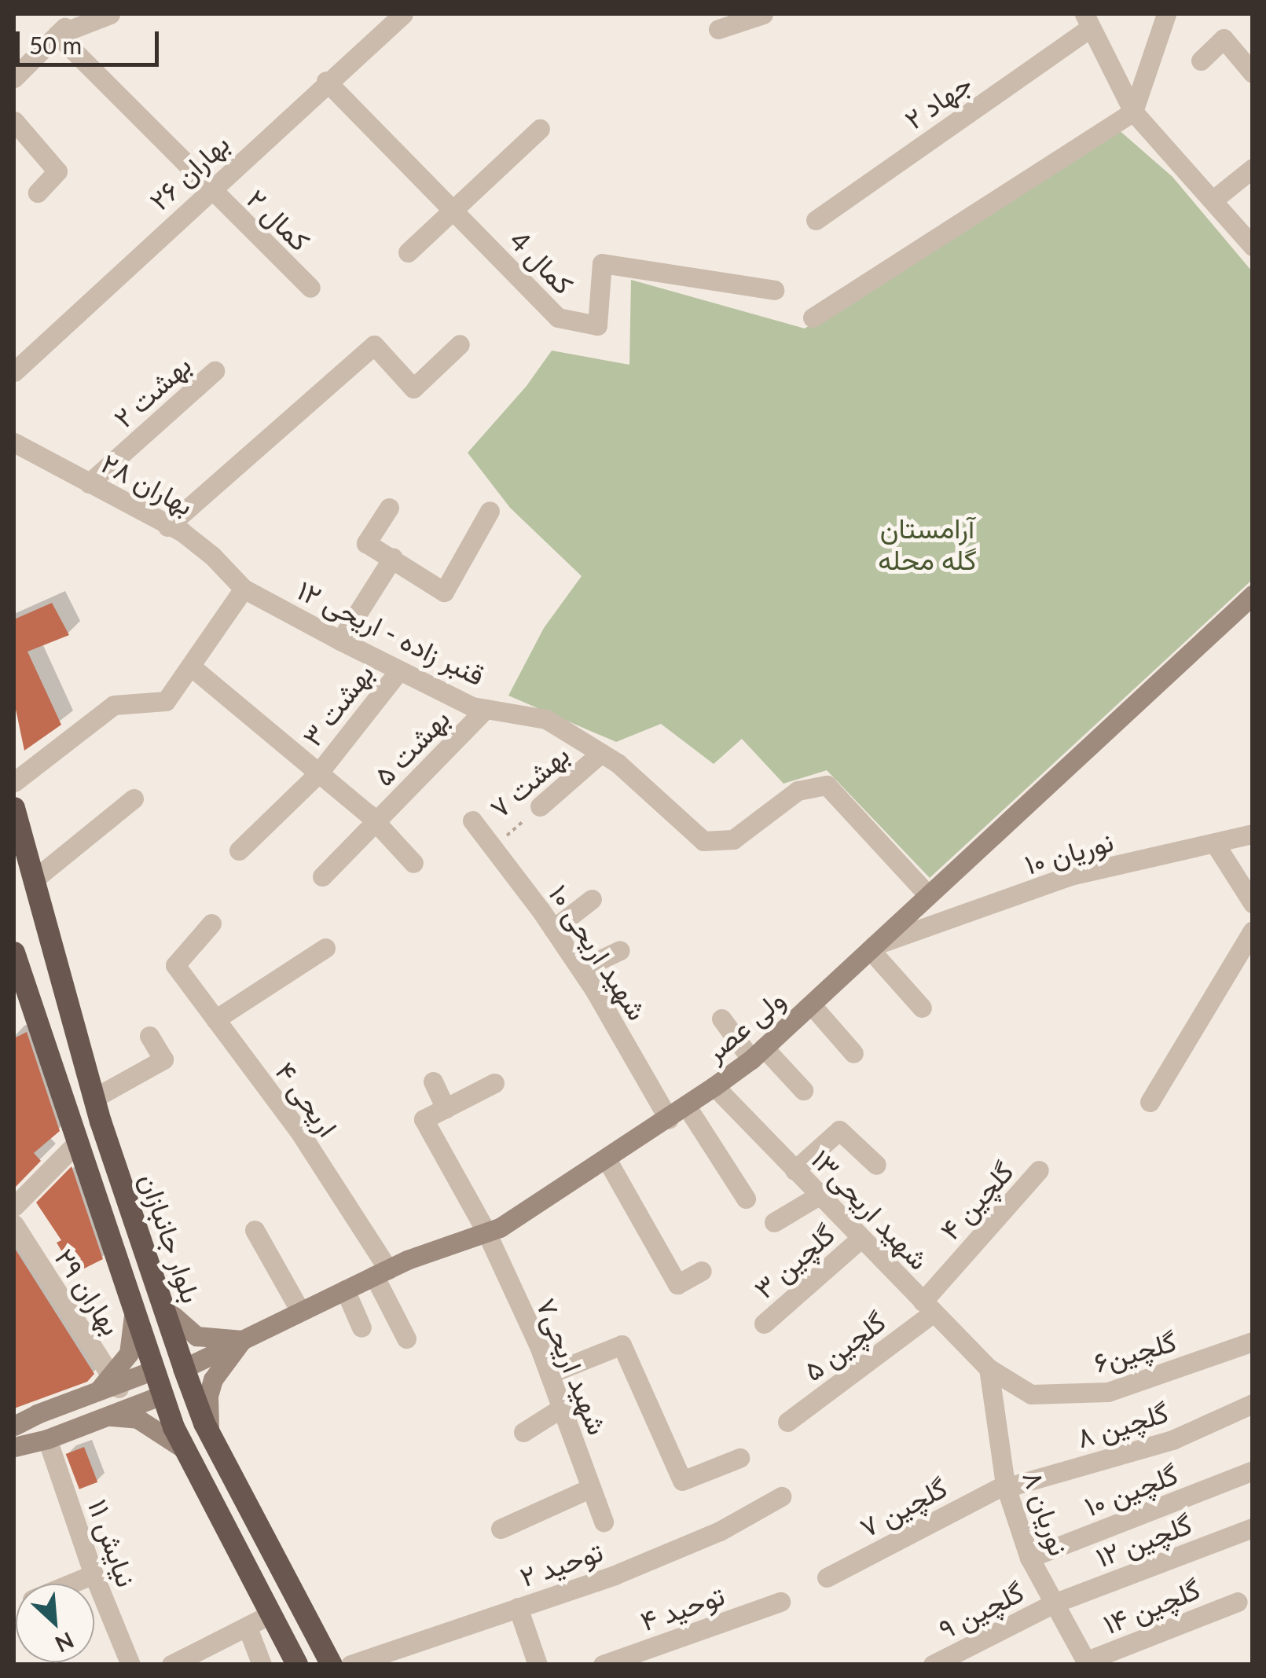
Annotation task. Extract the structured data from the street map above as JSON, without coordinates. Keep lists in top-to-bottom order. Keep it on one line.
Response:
{"streets":{"highway":["بلوار جانبازان"],"main road":["ولی عصر"],"street":["جهاد ۲","بهاران ۲۶","کمال ۲","کمال 4","بهشت ۲","بهاران ۲۸","قنبر زاده - اریحی ۱۲","بهشت ۳","بهشت ۵","بهشت ۷","نوریان ۱۰","شهید اریحی ۱۰","اریحی ۴","گلچین ۴","شهید اریحی۱۳","گلچین ۳","بهاران ۲۹","گلچین ۵","گلچین۶","شهید اریحی۷","گلچین ۸","گلچین ۱۰","گلچین ۷","نوریان ۸","گلچین ۱۲","نیایش ۱۱","توحید ۲","گلچین ۱۴","توحید ۴","گلچین ۹"]},"crossings":[["بهاران ۲۶","کمال ۲"],["بهاران ۲۶","کمال 4"],["بهشت ۲","بهاران ۲۸"],["بهاران ۲۸","قنبر زاده - اریحی ۱۲"],["قنبر زاده - اریحی ۱۲","بهشت ۳"],["قنبر زاده - اریحی ۱۲","بهشت ۵"],["قنبر زاده - اریحی ۱۲","بهشت ۷"],["قنبر زاده - اریحی ۱۲","ولی عصر"],["بهشت ۷","شهید اریحی ۱۰"],["نوریان ۱۰","ولی عصر"],["شهید اریحی ۱۰","ولی عصر"],["ولی عصر","اریحی ۴"],["ولی عصر","شهید اریحی۱۳"],["ولی عصر","بلوار جانبازان"],["ولی عصر","شهید اریحی۷"],["گلچین ۴","شهید اریحی۱۳"],["گلچین ۴","گلچین ۵"],["شهید اریحی۱۳","گلچین ۳"],["شهید اریحی۱۳","گلچین ۵"],["شهید اریحی۱۳","گلچین۶"],["شهید اریحی۱۳","نوریان ۸"],["گلچین۶","نوریان ۸"],["گلچین ۸","گلچین ۷"],["گلچین ۸","نوریان ۸"],["گلچین ۱۰","نوریان ۸"],["گلچین ۷","نوریان ۸"],["نوریان ۸","گلچین ۱۲"],["نوریان ۸","گلچین ۱۴"],["نوریان ۸","گلچین ۹"],["گلچین ۱۲","گلچین ۹"]],"parks":["آرامستان گله محله"],"scale_bar":"50 m","north":"bottom right"}
